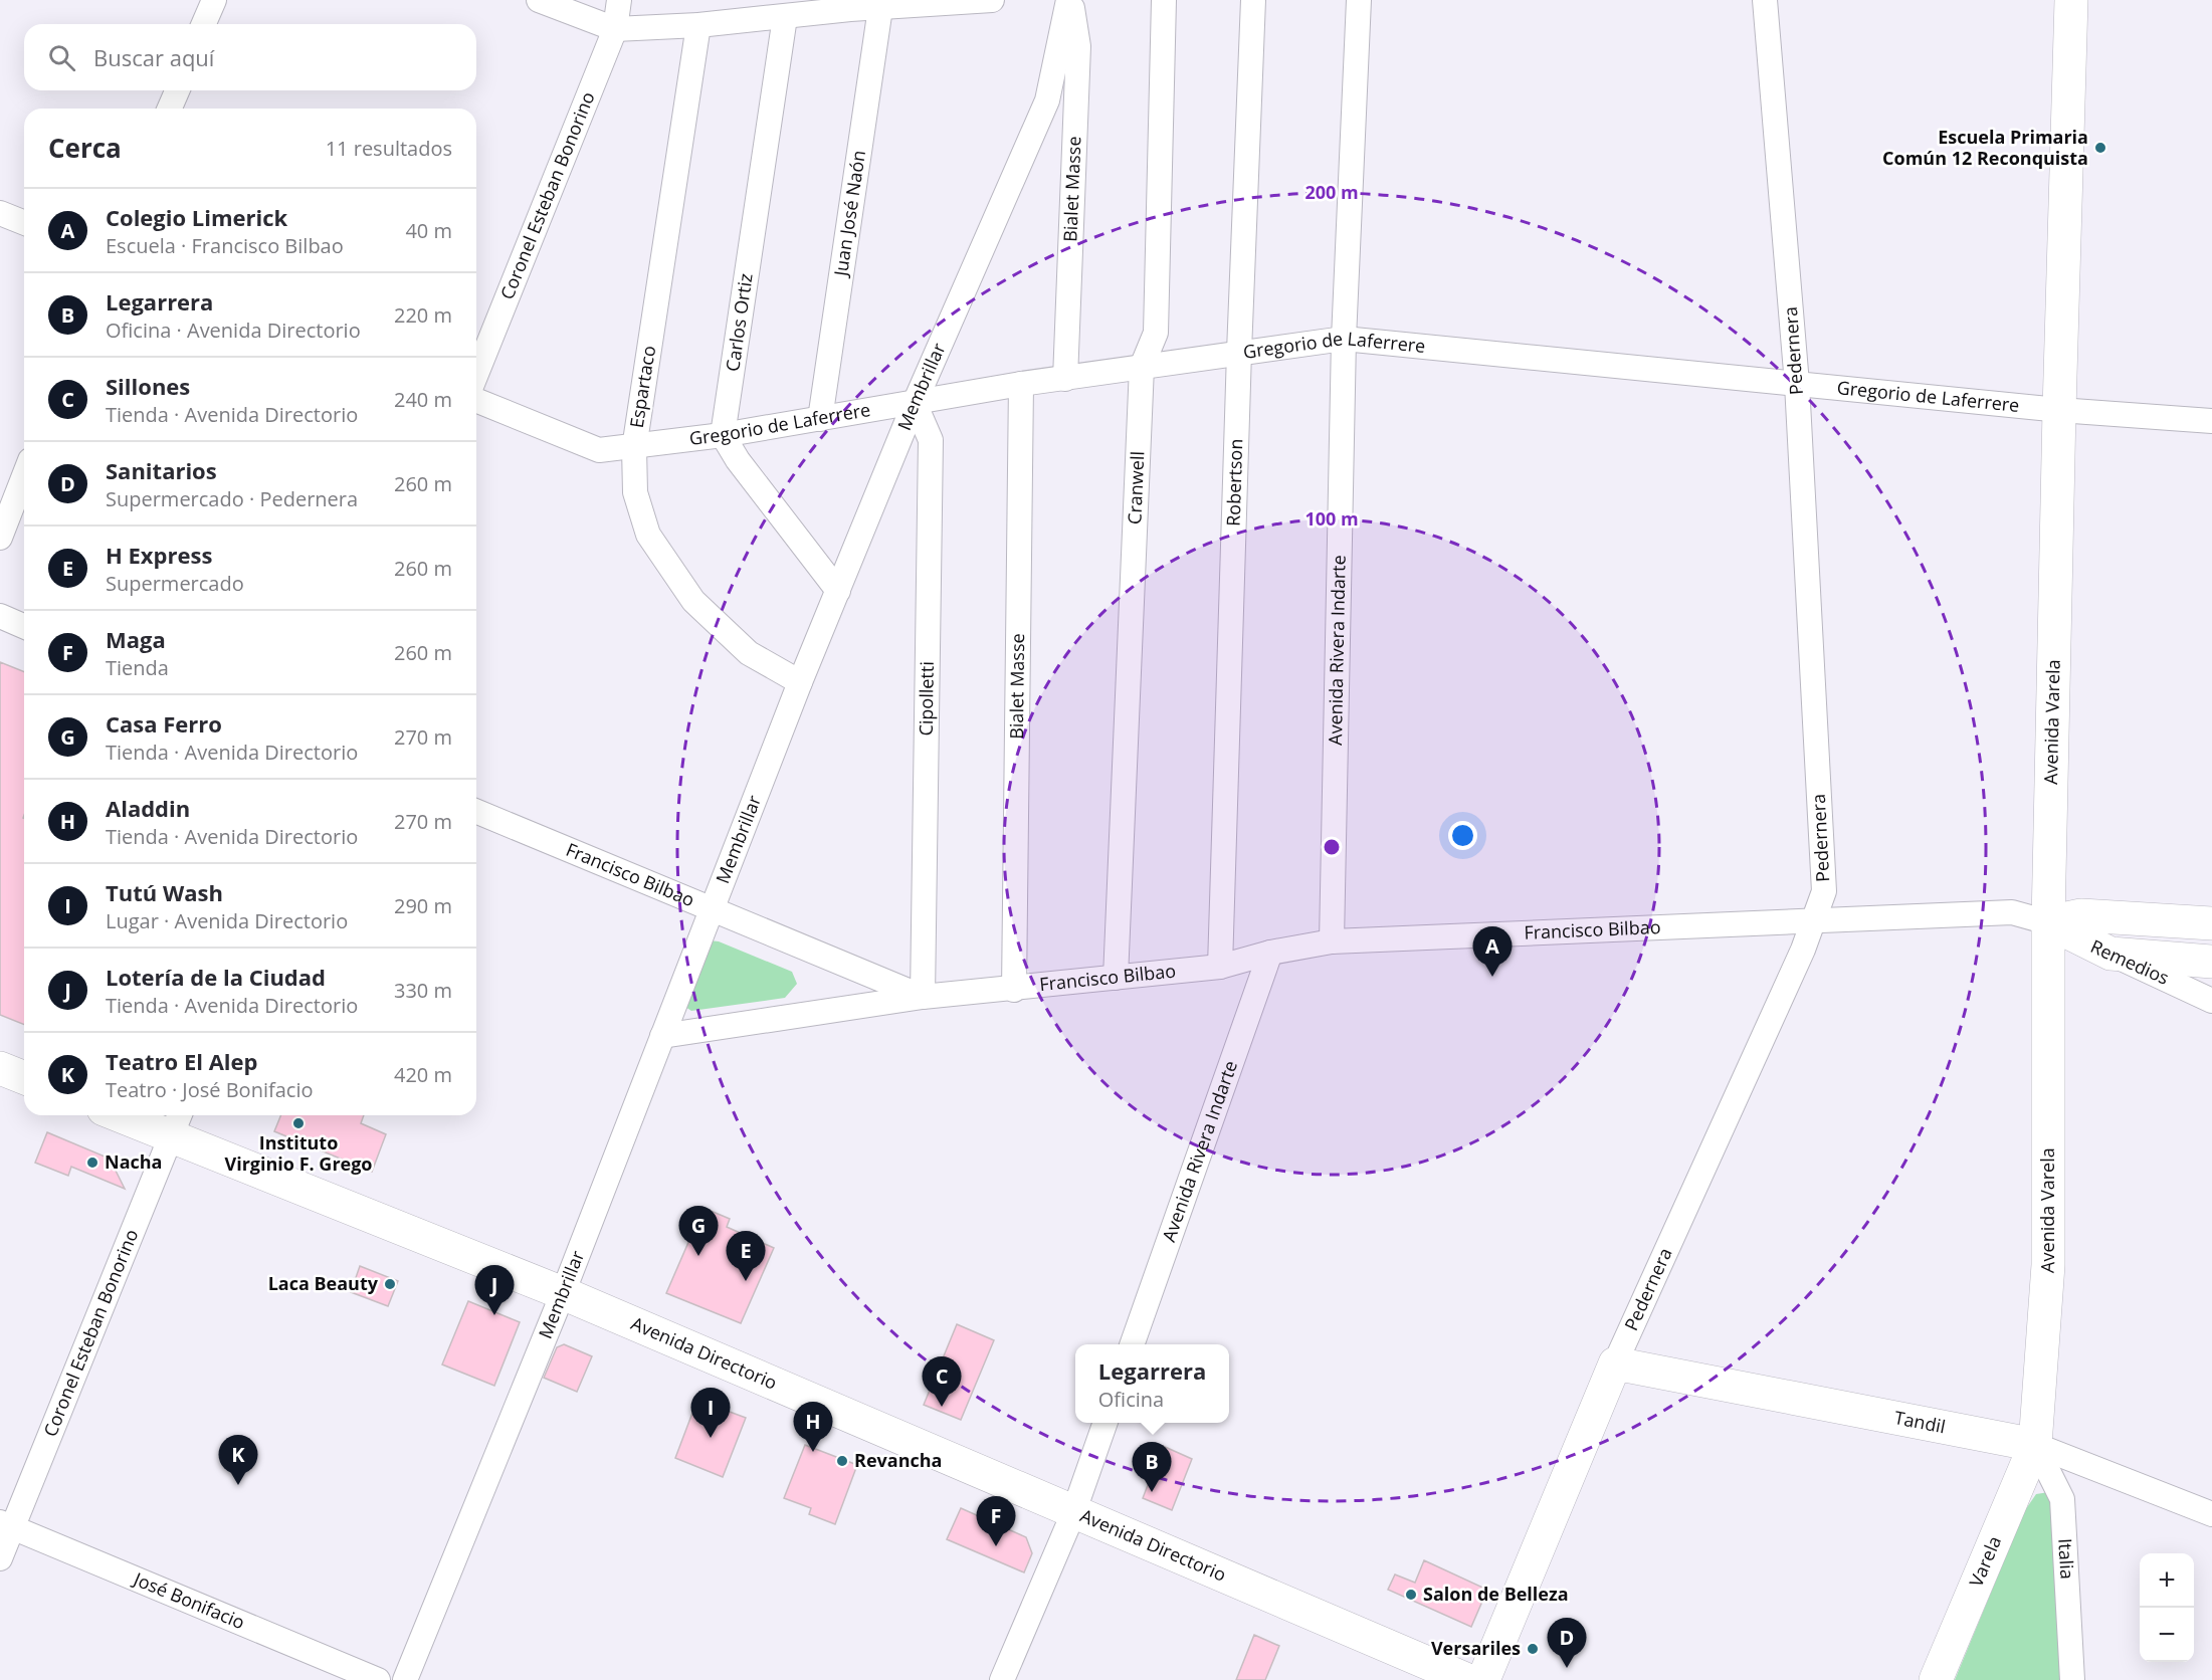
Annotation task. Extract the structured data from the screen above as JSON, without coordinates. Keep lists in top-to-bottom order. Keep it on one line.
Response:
{"streets":{"main road":["Pedernera","Avenida Varela","Remedios","Avenida Directorio","Tandil","Varela"],"street":["Bialet Masse","Coronel Esteban Bonorino","Juan José Naón","Carlos Ortiz","Gregorio de Laferrere","Espartaco","Membrillar","Robertson","Cranwell","Avenida Rivera Indarte","Cipolletti","Francisco Bilbao","Italia","José Bonifacio"]},"crossings":[["Bialet Masse","Gregorio de Laferrere"],["Bialet Masse","Membrillar"],["Bialet Masse","Francisco Bilbao"],["Coronel Esteban Bonorino","Avenida Directorio"],["Coronel Esteban Bonorino","José Bonifacio"],["Juan José Naón","Gregorio de Laferrere"],["Carlos Ortiz","Gregorio de Laferrere"],["Gregorio de Laferrere","Pedernera"],["Gregorio de Laferrere","Espartaco"],["Gregorio de Laferrere","Membrillar"],["Gregorio de Laferrere","Robertson"],["Gregorio de Laferrere","Cranwell"],["Gregorio de Laferrere","Avenida Rivera Indarte"],["Gregorio de Laferrere","Cipolletti"],["Gregorio de Laferrere","Avenida Varela"],["Pedernera","Francisco Bilbao"],["Pedernera","Tandil"],["Espartaco","Membrillar"],["Membrillar","Cipolletti"],["Membrillar","Francisco Bilbao"],["Membrillar","Avenida Directorio"],["Robertson","Francisco Bilbao"],["Cranwell","Francisco Bilbao"],["Avenida Rivera Indarte","Francisco Bilbao"],["Cipolletti","Francisco Bilbao"],["Avenida Varela","Francisco Bilbao"],["Avenida Varela","Remedios"],["Avenida Varela","Tandil"],["Avenida Varela","Italia"],["Avenida Varela","Varela"],["Francisco Bilbao","Remedios"],["Tandil","Italia"],["Tandil","Varela"],["Italia","Varela"]],"places":["Escuela Primaria Común 12 Reconquista","Instituto Virginio F. Grego","Nacha","Laca Beauty","Revancha","Salon de Belleza","Versariles"],"page":{"search":"Buscar aquí","heading":["Cerca","11 resultados"],"list":[{"mark":"A","name":"Colegio Limerick","note":"Escuela · Francisco Bilbao","value":"40 m"},{"mark":"B","name":"Legarrera","note":"Oficina · Avenida Directorio","value":"220 m"},{"mark":"C","name":"Sillones","note":"Tienda · Avenida Directorio","value":"240 m"},{"mark":"D","name":"Sanitarios","note":"Supermercado · Pedernera","value":"260 m"},{"mark":"E","name":"H Express","note":"Supermercado","value":"260 m"},{"mark":"F","name":"Maga","note":"Tienda","value":"260 m"},{"mark":"G","name":"Casa Ferro","note":"Tienda · Avenida Directorio","value":"270 m"},{"mark":"H","name":"Aladdin","note":"Tienda · Avenida Directorio","value":"270 m"},{"mark":"I","name":"Tutú Wash","note":"Lugar · Avenida Directorio","value":"290 m"},{"mark":"J","name":"Lotería de la Ciudad","note":"Tienda · Avenida Directorio","value":"330 m"},{"mark":"K","name":"Teatro El Alep","note":"Teatro · José Bonifacio","value":"420 m"}],"pins":["A","G","E","J","C","I","H","K","B","F","D"],"popup":["Legarrera","Oficina"],"map_buttons":["+","−"]},"rings":["200 m","100 m"]}
